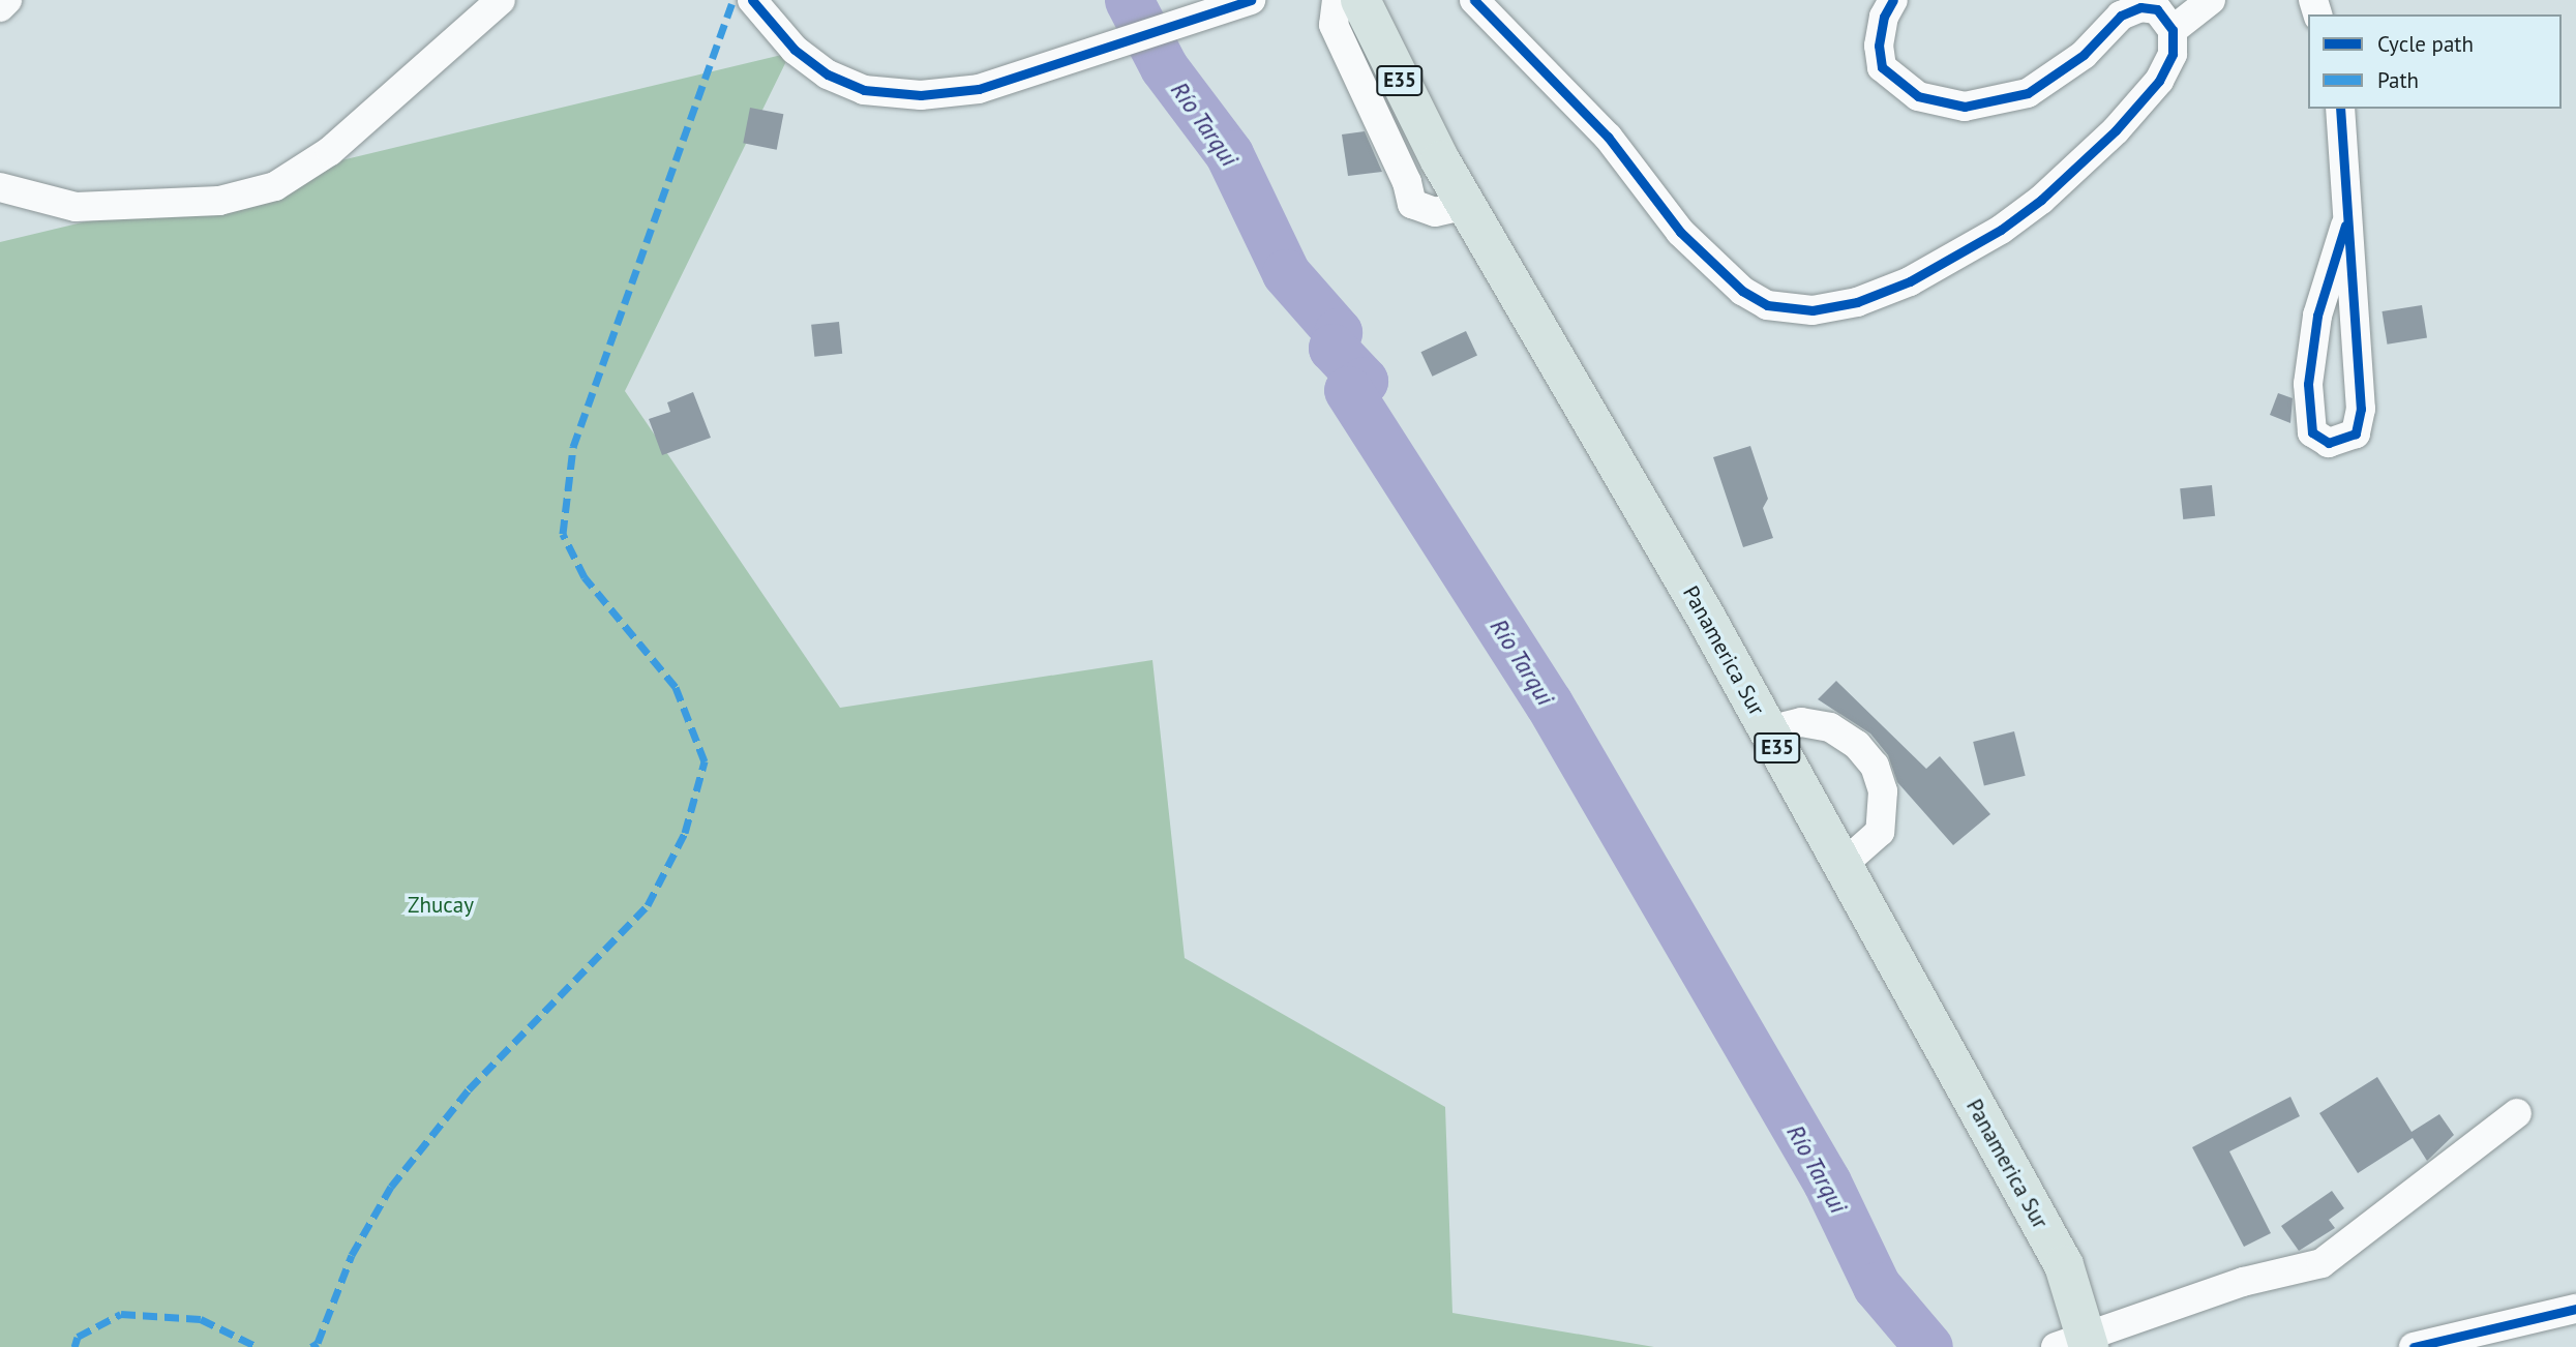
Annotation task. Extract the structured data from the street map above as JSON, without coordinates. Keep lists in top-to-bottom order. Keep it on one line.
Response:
{"streets":{"highway":["E35","Panamerica Sur"]},"water":["Río Tarqui"],"parks":["Zhucay"],"legend":["Cycle path","Path"]}
